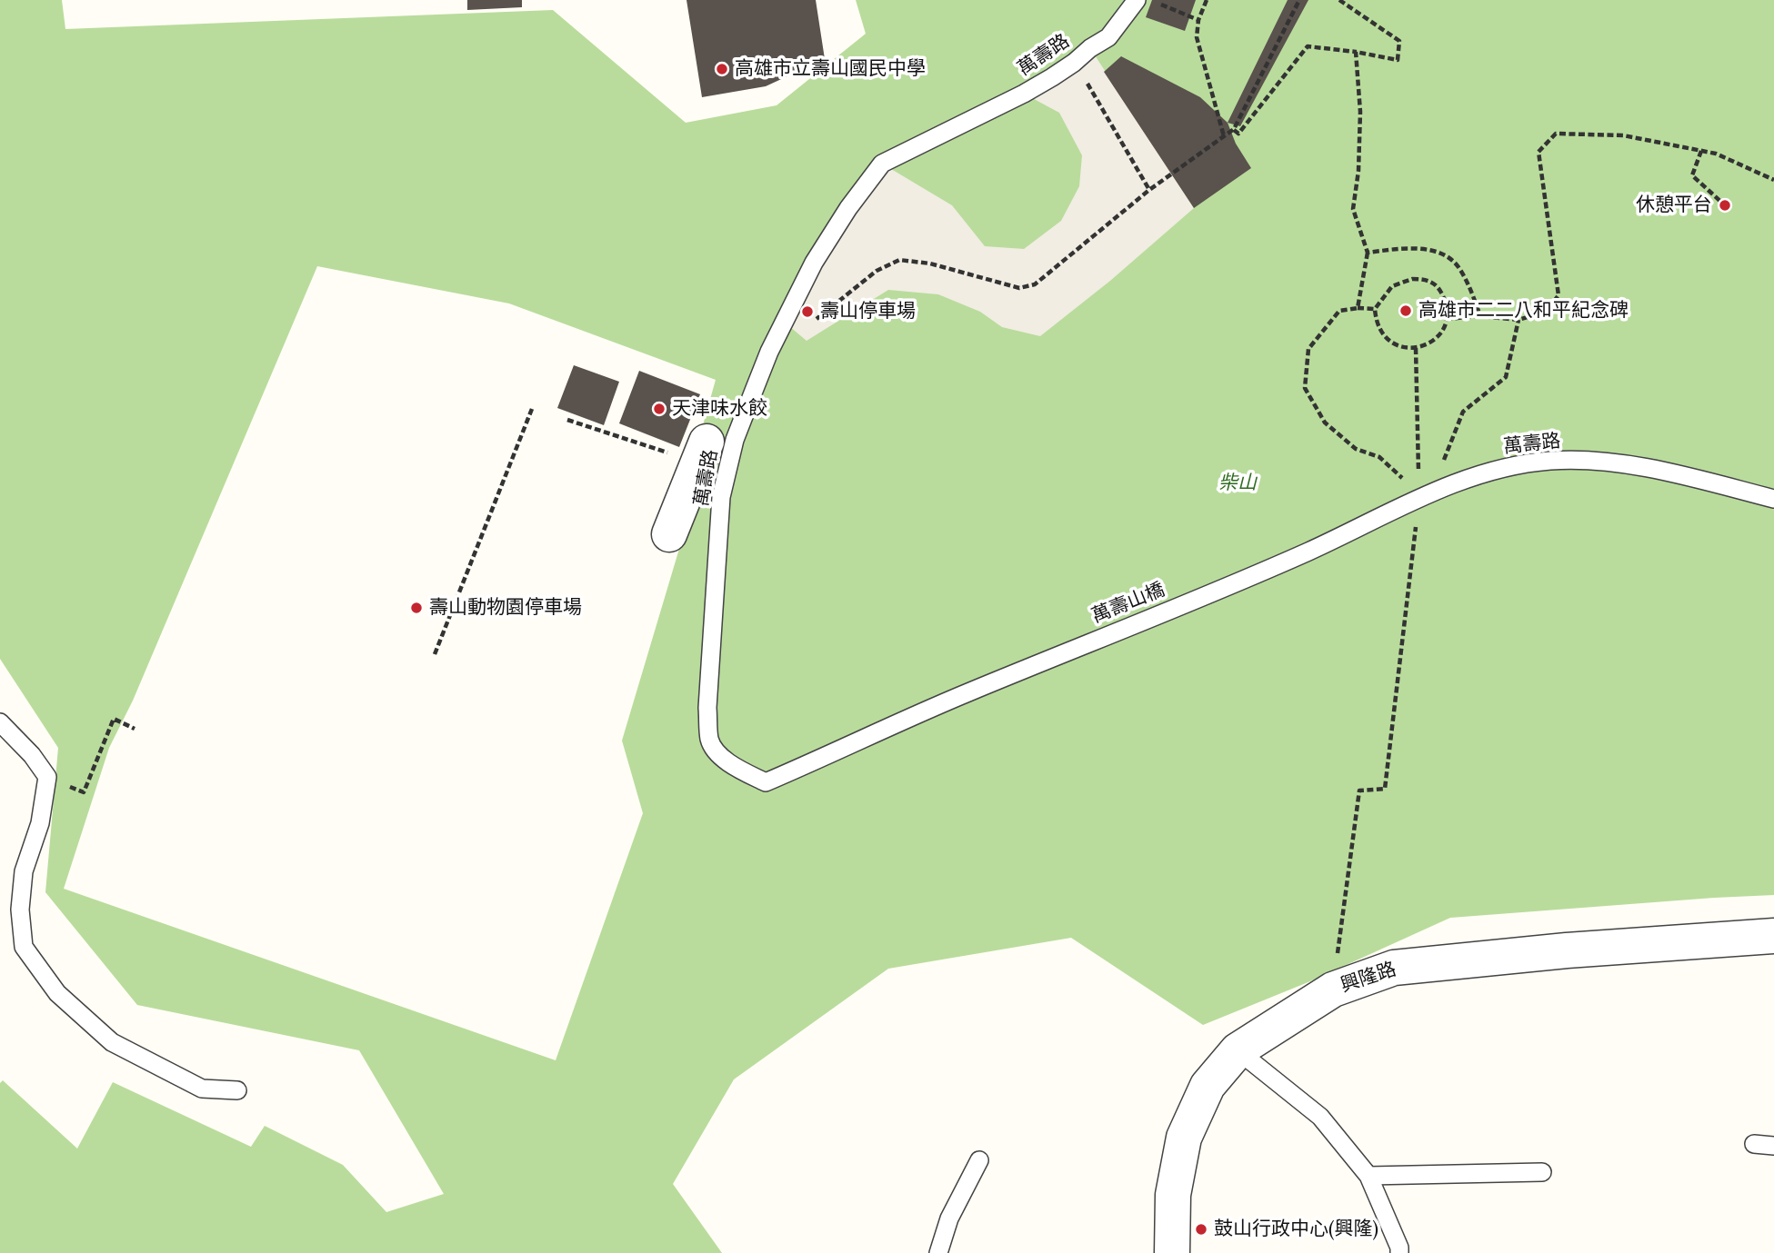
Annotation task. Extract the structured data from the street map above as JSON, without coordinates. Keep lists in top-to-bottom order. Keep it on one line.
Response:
{"streets":{"street":["興隆路"],"lane":["萬壽路","萬壽山橋"]},"crossings":[["萬壽路","萬壽山橋"]],"parks":["柴山"],"places":["高雄市立壽山國民中學","休憩平台","高雄市二二八和平紀念碑","壽山停車場","天津味水餃","壽山動物園停車場","鼓山行政中心(興隆)"]}
